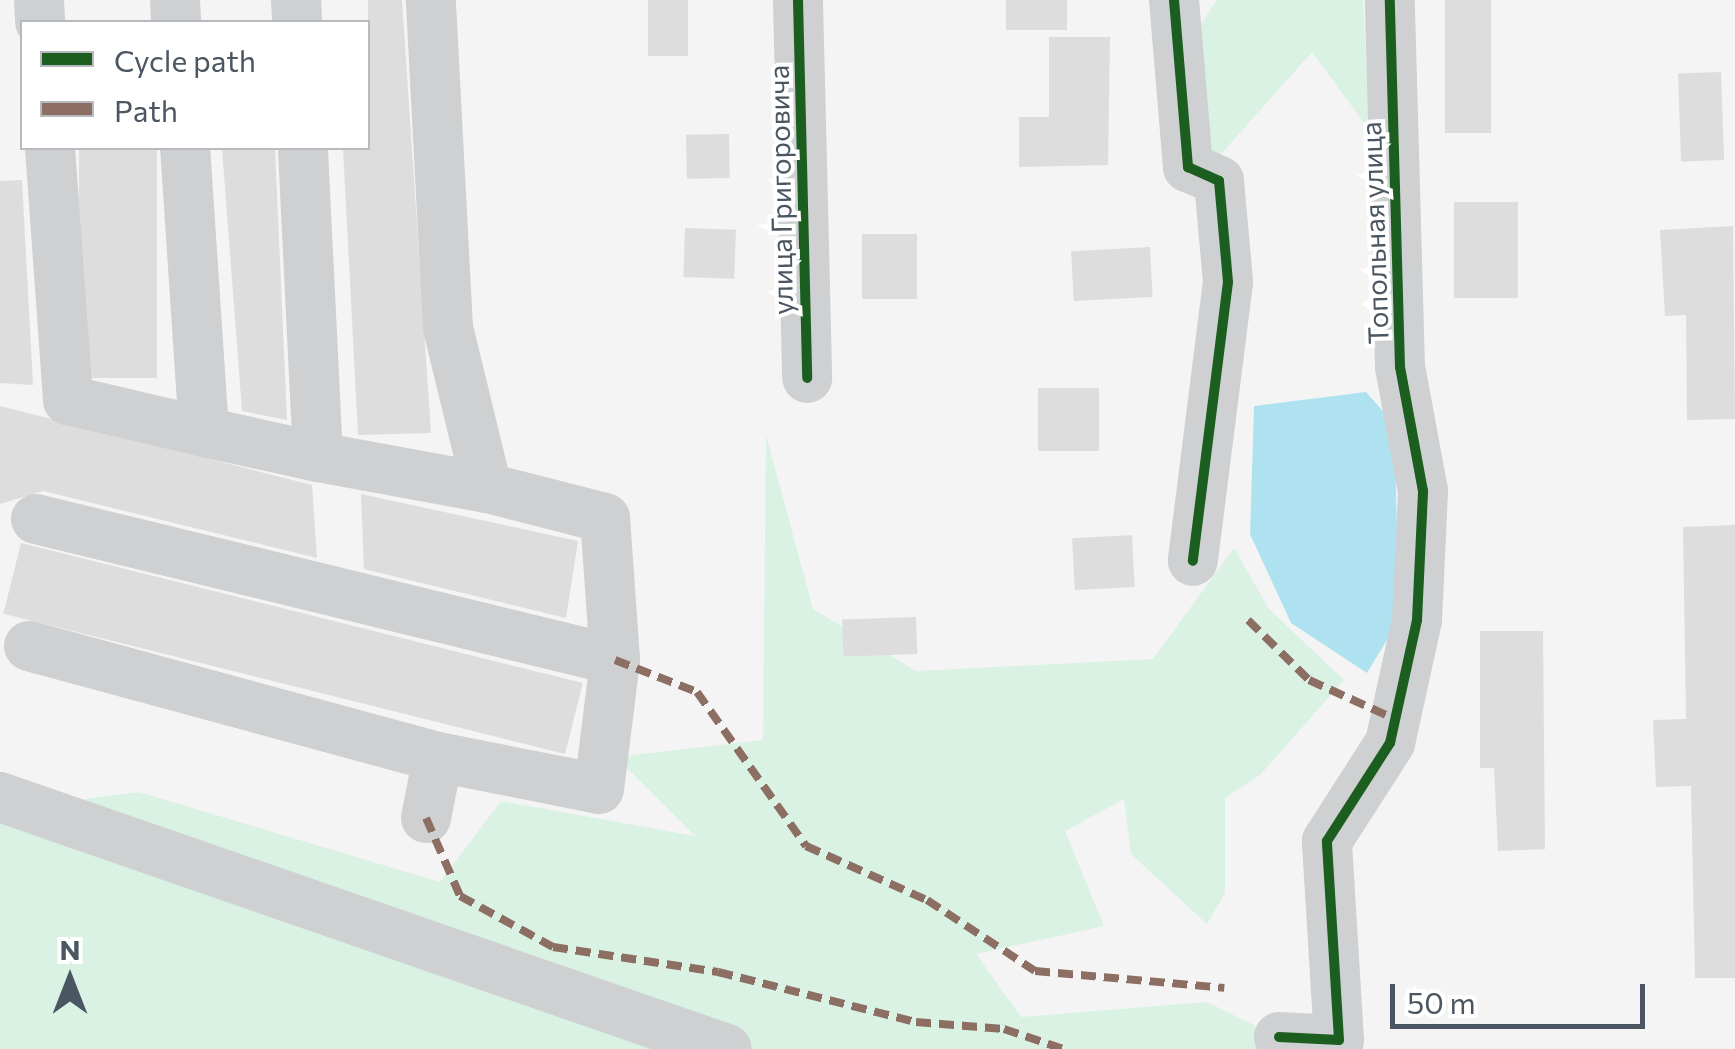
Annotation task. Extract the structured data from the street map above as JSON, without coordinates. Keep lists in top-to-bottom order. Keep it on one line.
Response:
{"streets":{"street":["улица Григоровича","Топольная улица"]},"legend":["Cycle path","Path"],"scale_bar":"50 m","north":"top"}
